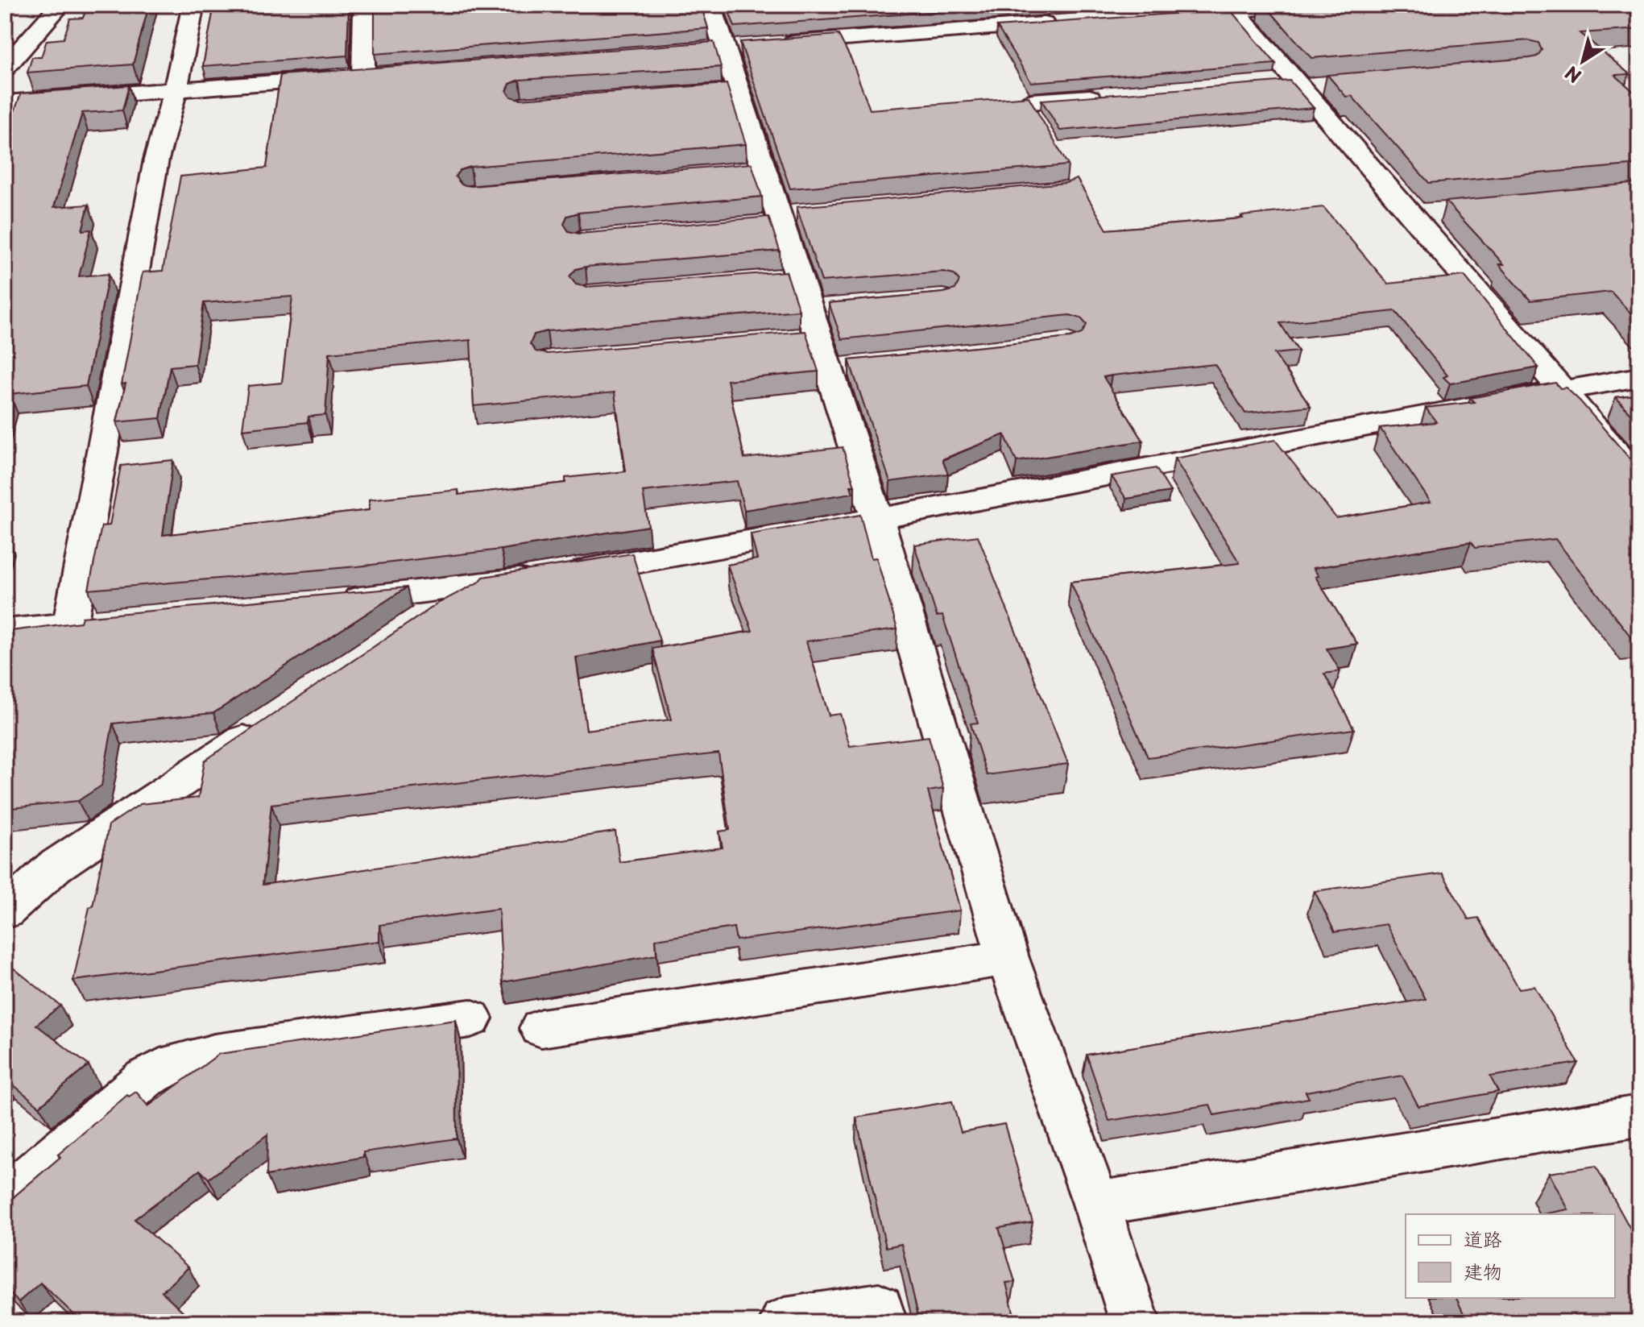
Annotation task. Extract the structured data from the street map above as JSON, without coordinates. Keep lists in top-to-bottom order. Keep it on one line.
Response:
{"legend":["道路","建物"],"north":"bottom left"}
